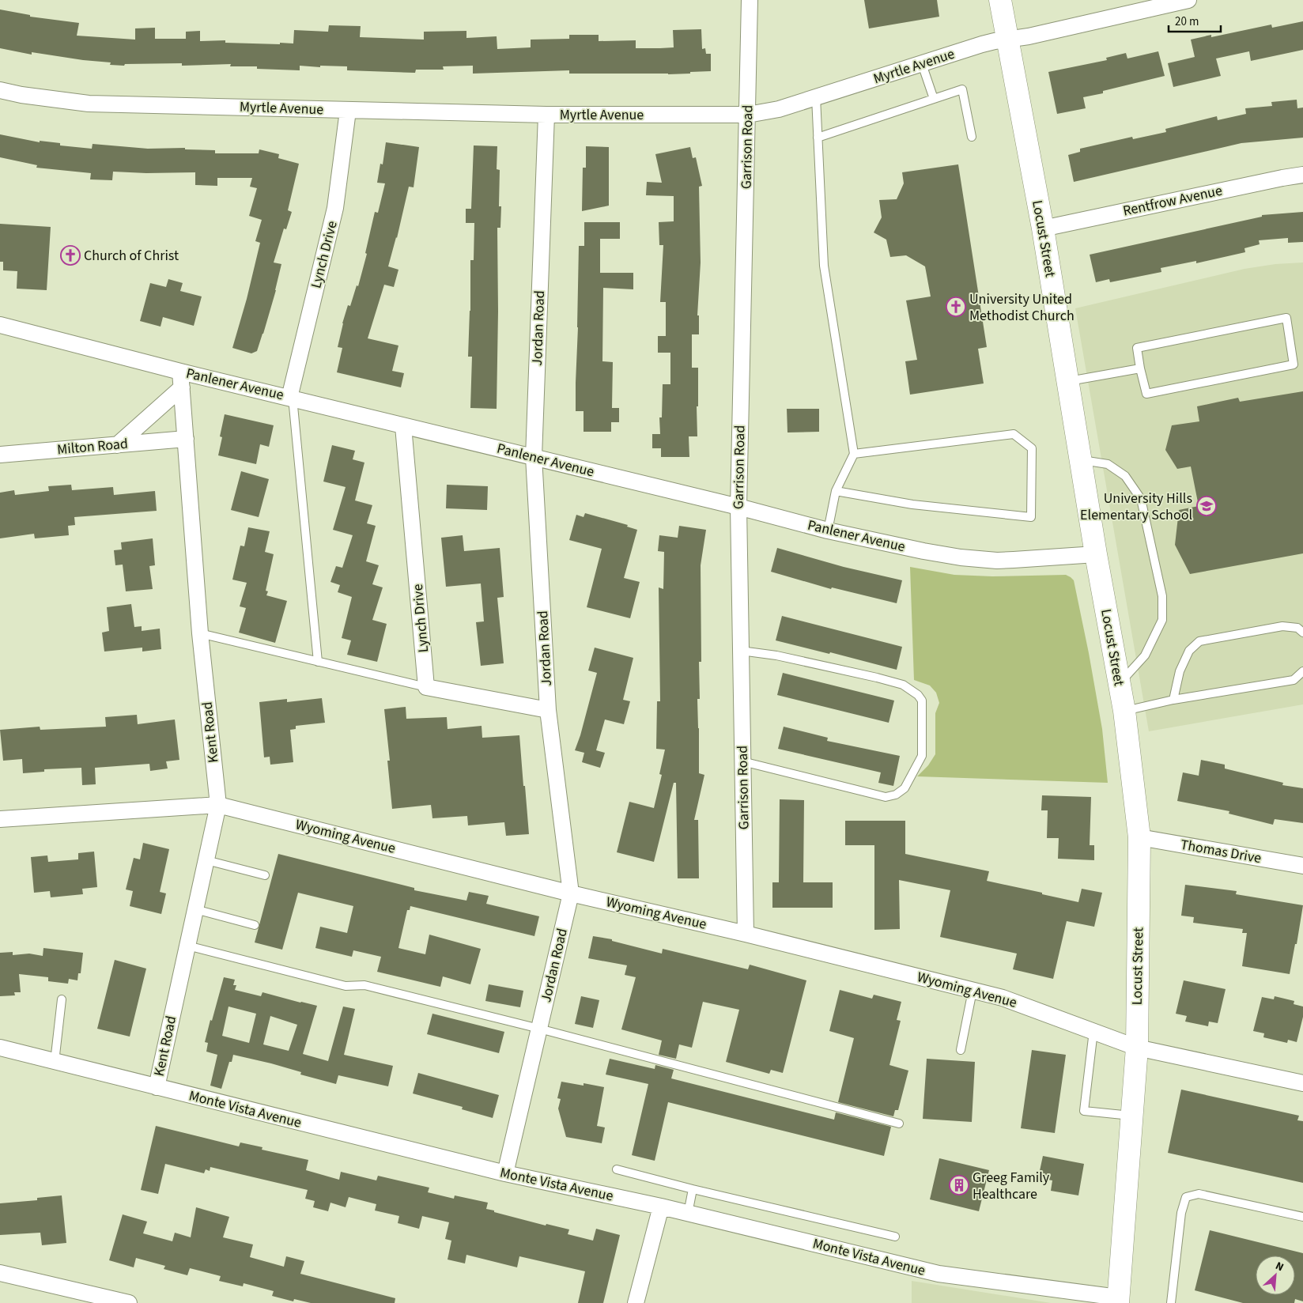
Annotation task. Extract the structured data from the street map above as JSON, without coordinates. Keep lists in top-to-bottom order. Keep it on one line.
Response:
{"streets":{"street":["Myrtle Avenue","Garrison Road","Rentfrow Avenue","Locust Street","Lynch Drive","Jordan Road","Panlener Avenue","Milton Road","Kent Road","Wyoming Avenue","Thomas Drive","Monte Vista Avenue"]},"crossings":[["Myrtle Avenue","Garrison Road"],["Myrtle Avenue","Locust Street"],["Myrtle Avenue","Lynch Drive"],["Myrtle Avenue","Jordan Road"],["Garrison Road","Panlener Avenue"],["Garrison Road","Wyoming Avenue"],["Rentfrow Avenue","Locust Street"],["Locust Street","Panlener Avenue"],["Locust Street","Wyoming Avenue"],["Locust Street","Thomas Drive"],["Locust Street","Monte Vista Avenue"],["Lynch Drive","Panlener Avenue"],["Jordan Road","Panlener Avenue"],["Jordan Road","Wyoming Avenue"],["Jordan Road","Monte Vista Avenue"],["Panlener Avenue","Kent Road"],["Milton Road","Kent Road"],["Kent Road","Wyoming Avenue"],["Kent Road","Monte Vista Avenue"]],"places":{"church":["Church of Christ","University United Methodist Church"],"school or university":["University Hills Elementary School"],"building":["Greeg Family Healthcare"]},"scale_bar":"20 m","north":"top right"}
